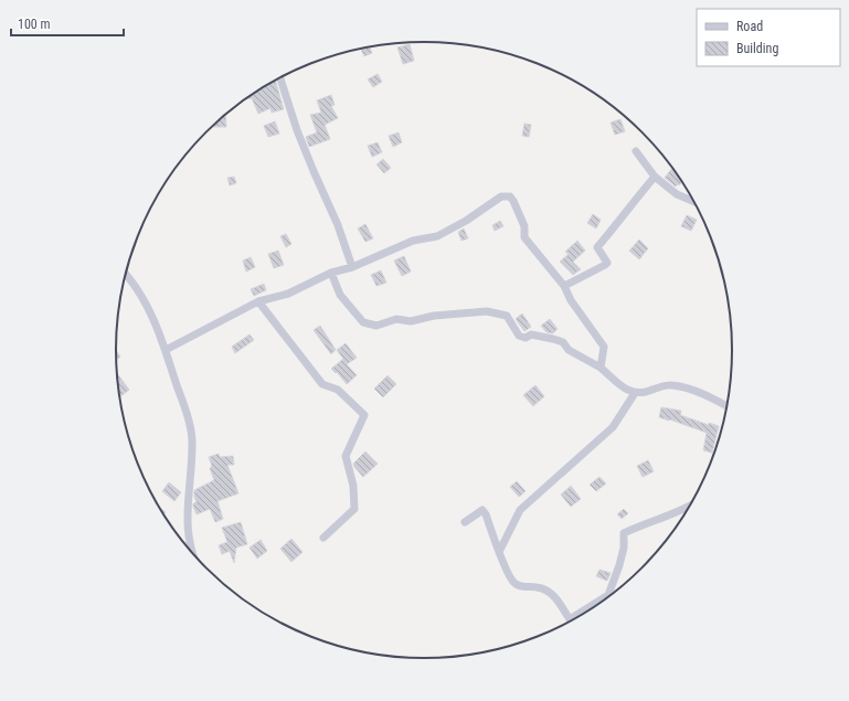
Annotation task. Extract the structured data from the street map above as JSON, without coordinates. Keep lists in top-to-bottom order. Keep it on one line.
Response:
{"legend":["Road","Building"],"scale_bar":"100 m"}
